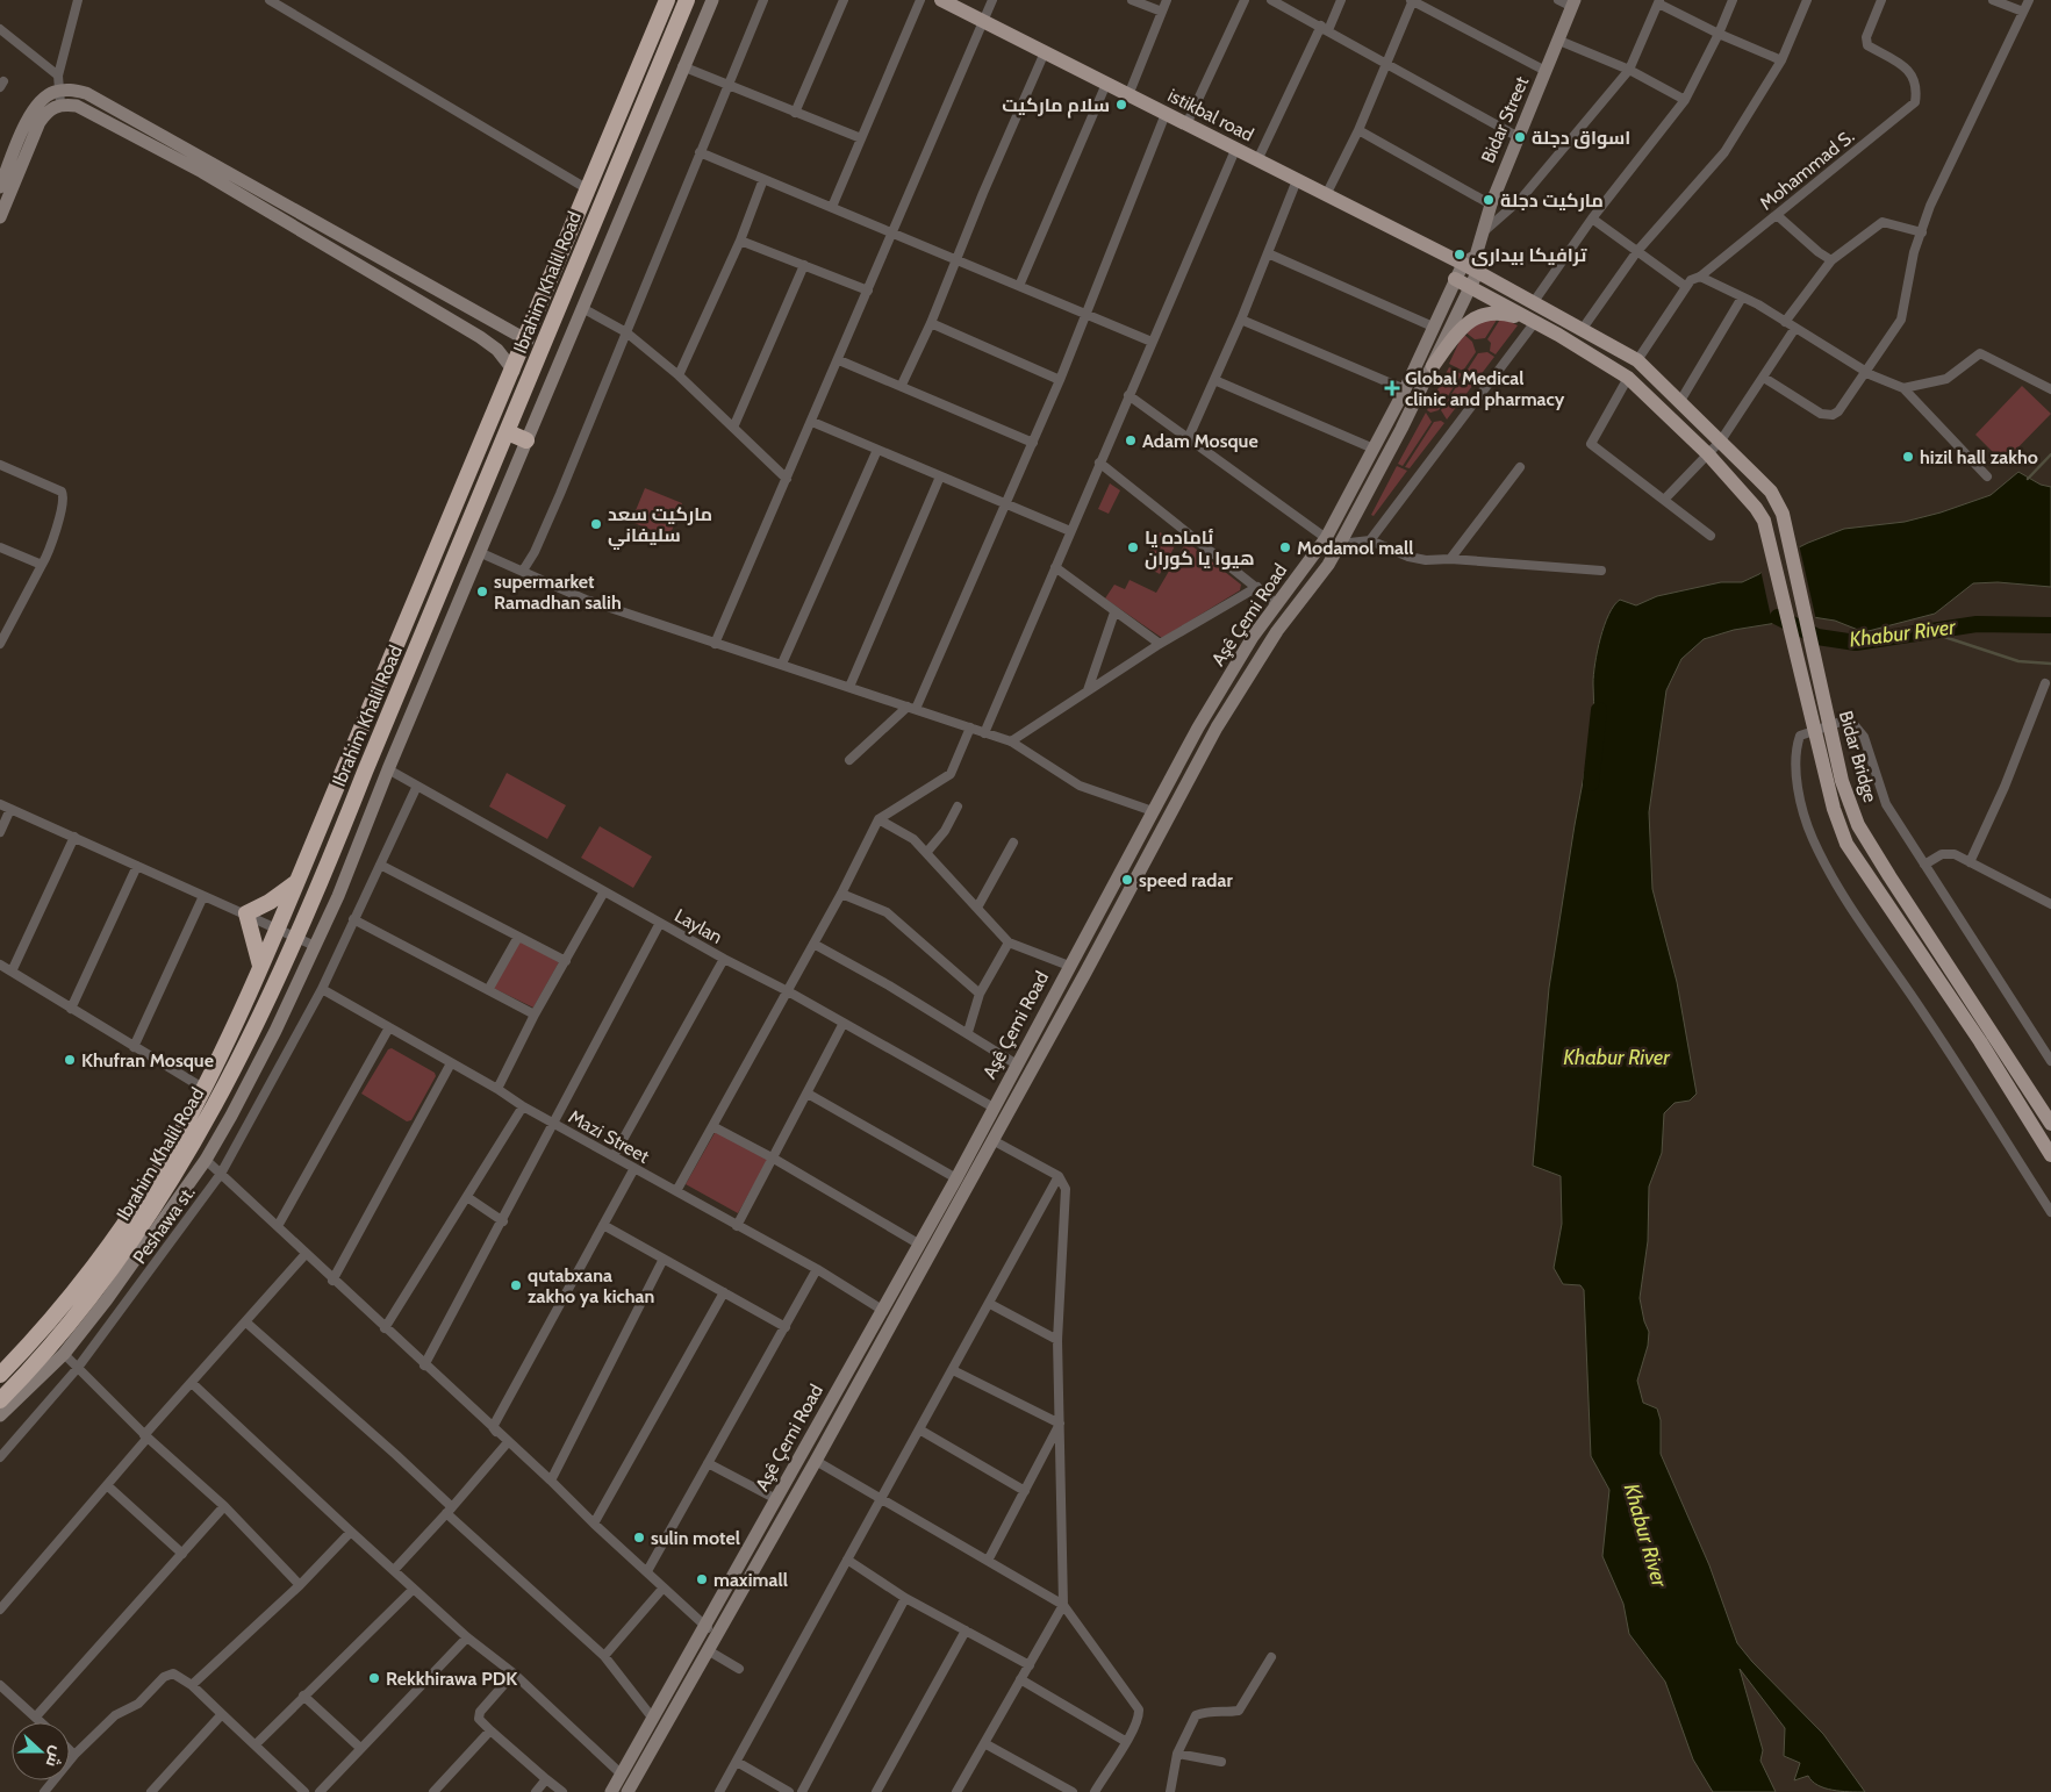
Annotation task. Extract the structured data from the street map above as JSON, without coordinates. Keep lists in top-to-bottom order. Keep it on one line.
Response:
{"streets":{"highway":["Ibrahim Khalil Road"],"main road":["istikbal road","Bidar Street","Aşê Çemi Road","Bidar Bridge"],"street":["Mohammad S.","Laylan","Mazi Street","Peshawa st."]},"crossings":[["istikbal road","Bidar Street"],["istikbal road","Mohammad S."],["istikbal road","Aşê Çemi Road"],["istikbal road","Bidar Bridge"],["Bidar Street","Aşê Çemi Road"],["Mohammad S.","Bidar Bridge"],["Ibrahim Khalil Road","Laylan"],["Aşê Çemi Road","Laylan"],["Aşê Çemi Road","Mazi Street"],["Laylan","Peshawa st."],["Mazi Street","Peshawa st."]],"water":["Khabur River"],"places":{"other":["سلام ماركيت","اسواق دجلة","ماركيت دجلة","ترافيكا بيدارى","Adam Mosque","hizil hall zakho","ماركيت سعد سليفاني","ئاماده یا هیوا یا کوران","Modamol mall","supermarket Ramadhan salih","speed radar","Khufran Mosque","qutabxana zakho ya kichan","sulin motel","maximall","Rekkhirawa PDK"],"health":["Global Medical clinic and pharmacy"]},"north":"right"}
